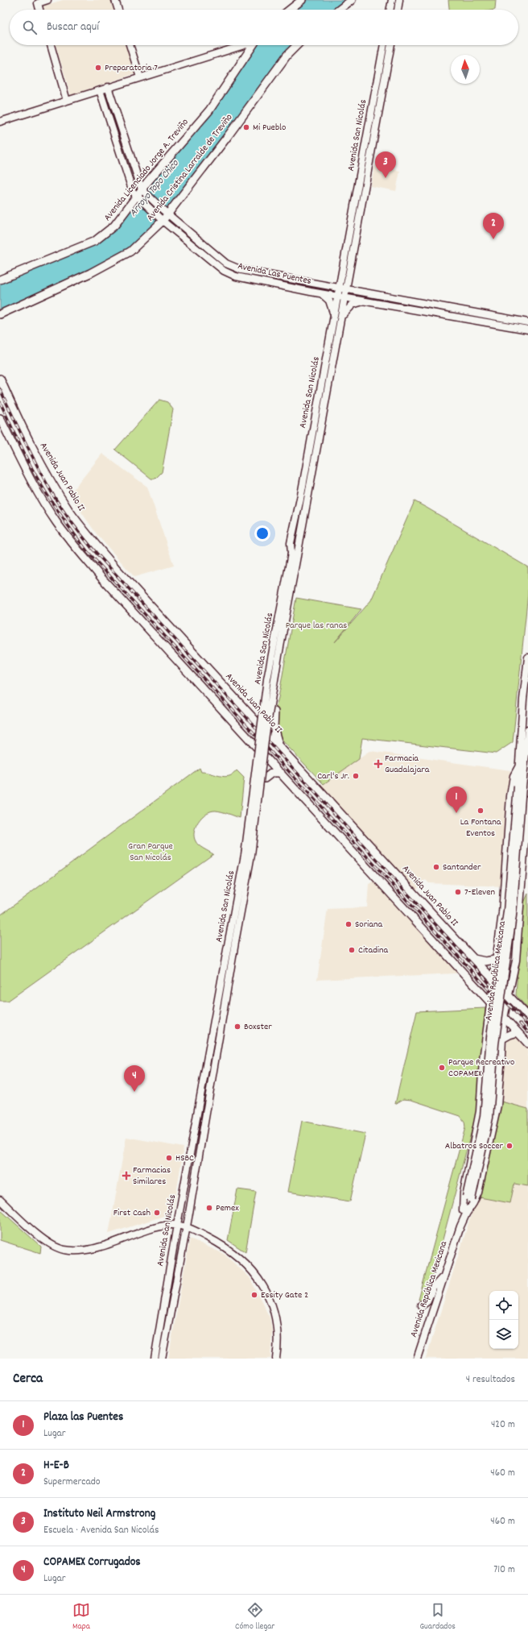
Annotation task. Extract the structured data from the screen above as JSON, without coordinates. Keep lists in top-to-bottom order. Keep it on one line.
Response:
{"streets":{"main road":["Avenida Cristina Larralde de Treviño","Avenida Licenciado Jorge A. Treviño","Avenida Juan Pablo II"],"street":["Avenida San Nicolás","Avenida Las Puentes","Avenida República Mexicana"]},"crossings":[["Avenida San Nicolás","Avenida Las Puentes"],["Avenida Cristina Larralde de Treviño","Avenida Las Puentes"],["Avenida Licenciado Jorge A. Treviño","Avenida Las Puentes"],["Avenida Juan Pablo II","Avenida República Mexicana"]],"water":["Arroyo Topo Chico"],"parks":["Parque las ranas","Gran Parque San Nicolás"],"places":{"other":["Preparatoria 7","Mi Pueblo","Carl's Jr.","La Fontana Eventos","Santander","7-Eleven","Soriana","Citadina","Boxster","Parque Recreativo COPAMEX","Albatros Soccer","HSBC","Pemex","First Cash","Essity Gate 2"],"health":["Farmacia Guadalajara","Farmacias Similares"]},"north":"top","page":{"search":"Buscar aquí","pins":["3","2","1","4"],"heading":["Cerca","4 resultados"],"list":[{"mark":"1","name":"Plaza las Puentes","note":"Lugar","value":"420 m"},{"mark":"2","name":"H-E-B","note":"Supermercado","value":"460 m"},{"mark":"3","name":"Instituto Neil Armstrong","note":"Escuela · Avenida San Nicolás","value":"460 m"},{"mark":"4","name":"COPAMEX Corrugados","note":"Lugar","value":"710 m"}],"nav":["Mapa","Cómo llegar","Guardados"]}}
